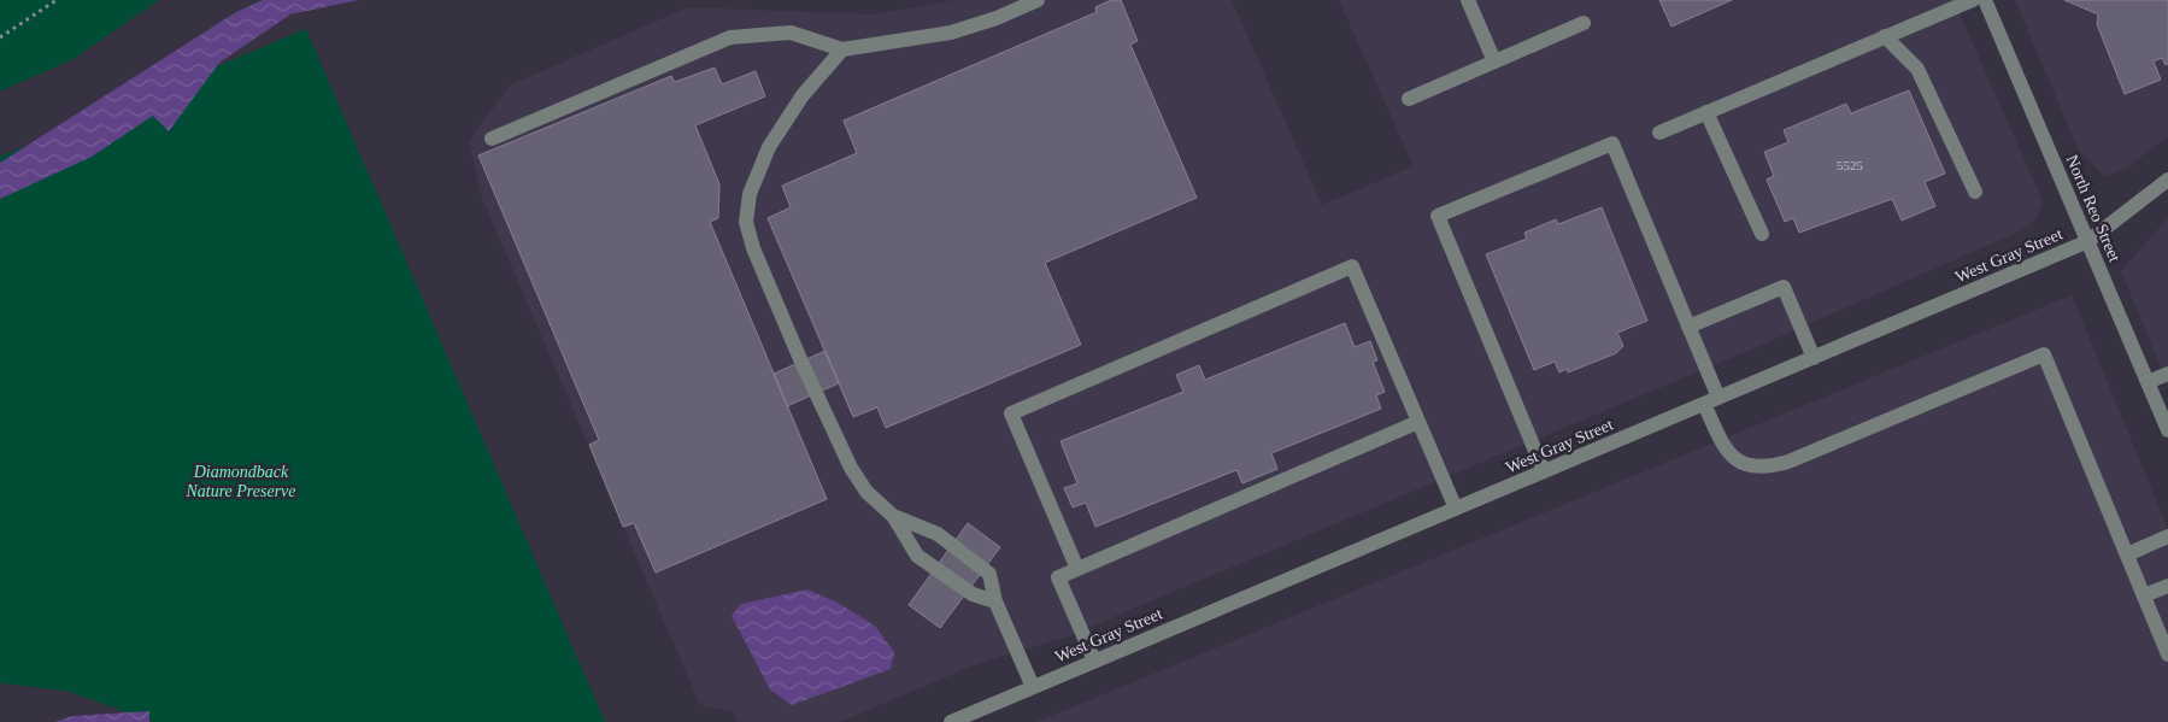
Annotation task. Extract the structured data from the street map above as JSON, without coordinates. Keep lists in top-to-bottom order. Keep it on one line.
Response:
{"streets":{"street":["North Reo Street","West Gray Street"]},"crossings":[["North Reo Street","West Gray Street"]],"parks":["Diamondback Nature Preserve"],"house_numbers":["5525"]}
